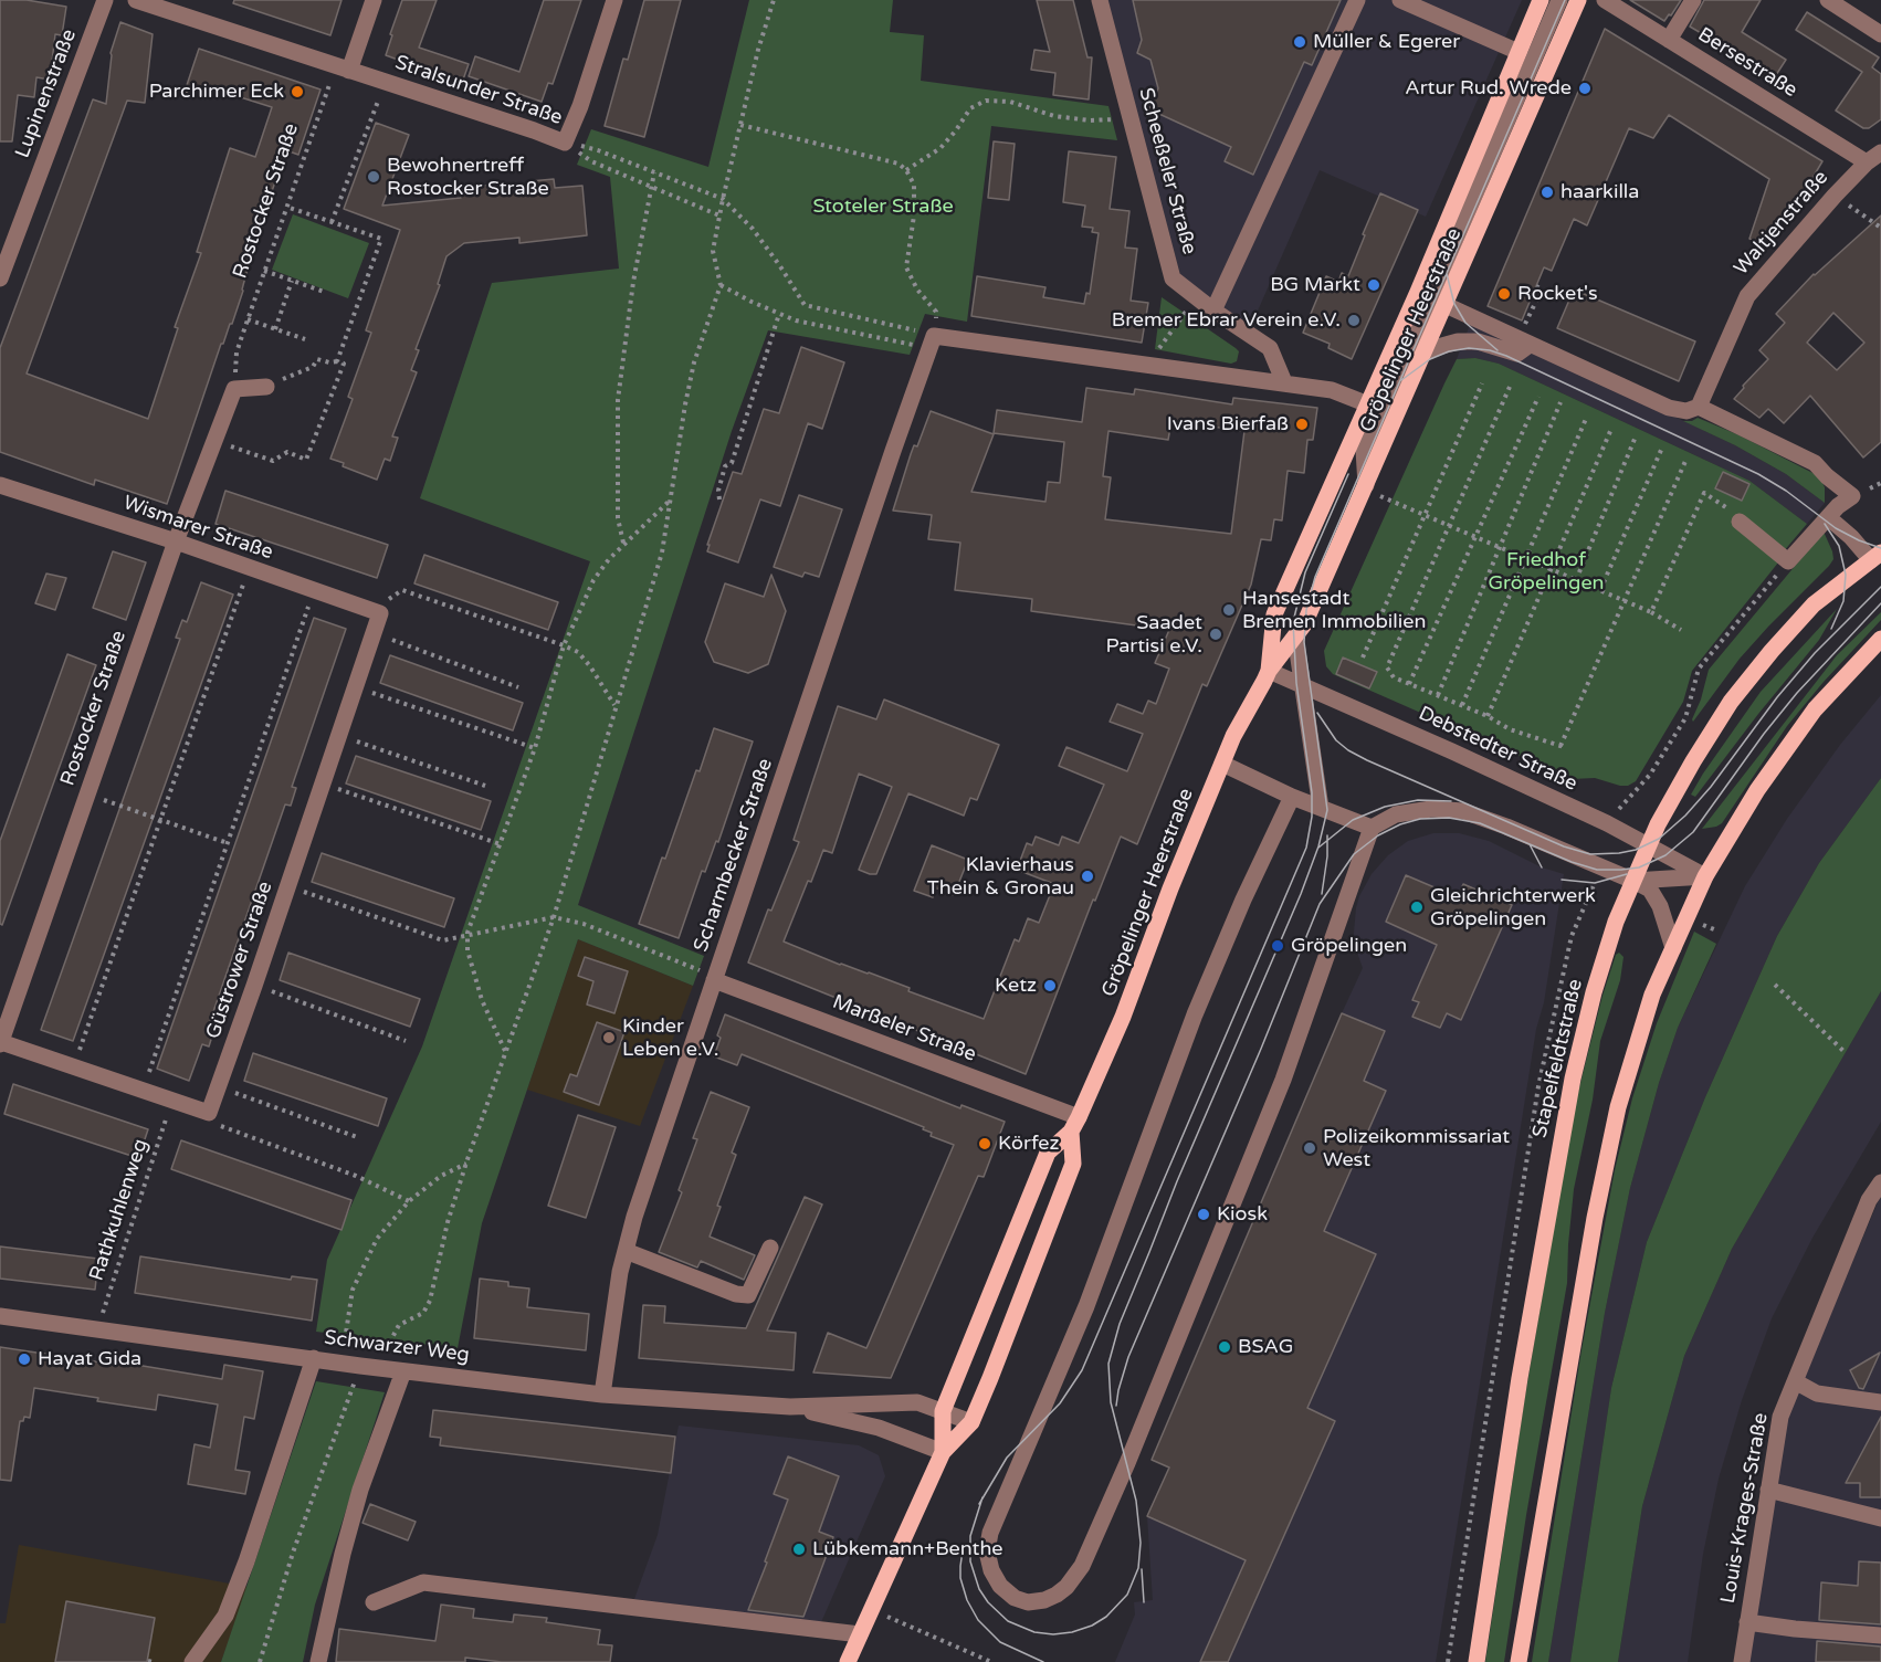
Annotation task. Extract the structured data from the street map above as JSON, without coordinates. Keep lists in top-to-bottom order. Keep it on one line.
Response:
{"streets":{"main road":["Gröpelinger Heerstraße","Stapelfeldtstraße"],"street":["Bersestraße","Stralsunder Straße","Lupinenstraße","Scheeßeler Straße","Rostocker Straße","Waltjenstraße","Wismarer Straße","Debstedter Straße","Scharmbecker Straße","Güstrower Straße","Marßeler Straße","Schwarzer Weg","Louis-Krages-Straße"],"path":["Rathkuhlenweg"]},"crossings":[["Bersestraße","Waltjenstraße"],["Stralsunder Straße","Rostocker Straße"],["Rostocker Straße","Wismarer Straße"],["Gröpelinger Heerstraße","Debstedter Straße"],["Gröpelinger Heerstraße","Marßeler Straße"],["Gröpelinger Heerstraße","Schwarzer Weg"],["Wismarer Straße","Güstrower Straße"],["Debstedter Straße","Stapelfeldtstraße"],["Scharmbecker Straße","Marßeler Straße"],["Scharmbecker Straße","Schwarzer Weg"],["Rathkuhlenweg","Schwarzer Weg"]],"parks":["Stoteler Straße","Friedhof Gröpelingen"],"places":["Müller & Egerer","Artur Rud. Wrede","Parchimer Eck","Bewohnertreff Rostocker Straße","haarkilla","BG Markt","Rocket's","Bremer Ebrar Verein e.V.","Ivans Bierfaß","Hansestadt Bremen Immobilien","Saadet Partisi e.V.","Klavierhaus Thein & Gronau","Gleichrichterwerk Gröpelingen","Gröpelingen","Ketz","Kinder Leben e.V.","Körfez","Polizeikommissariat West","Kiosk","BSAG","Hayat Gida","Lübkemann+Benthe"]}
